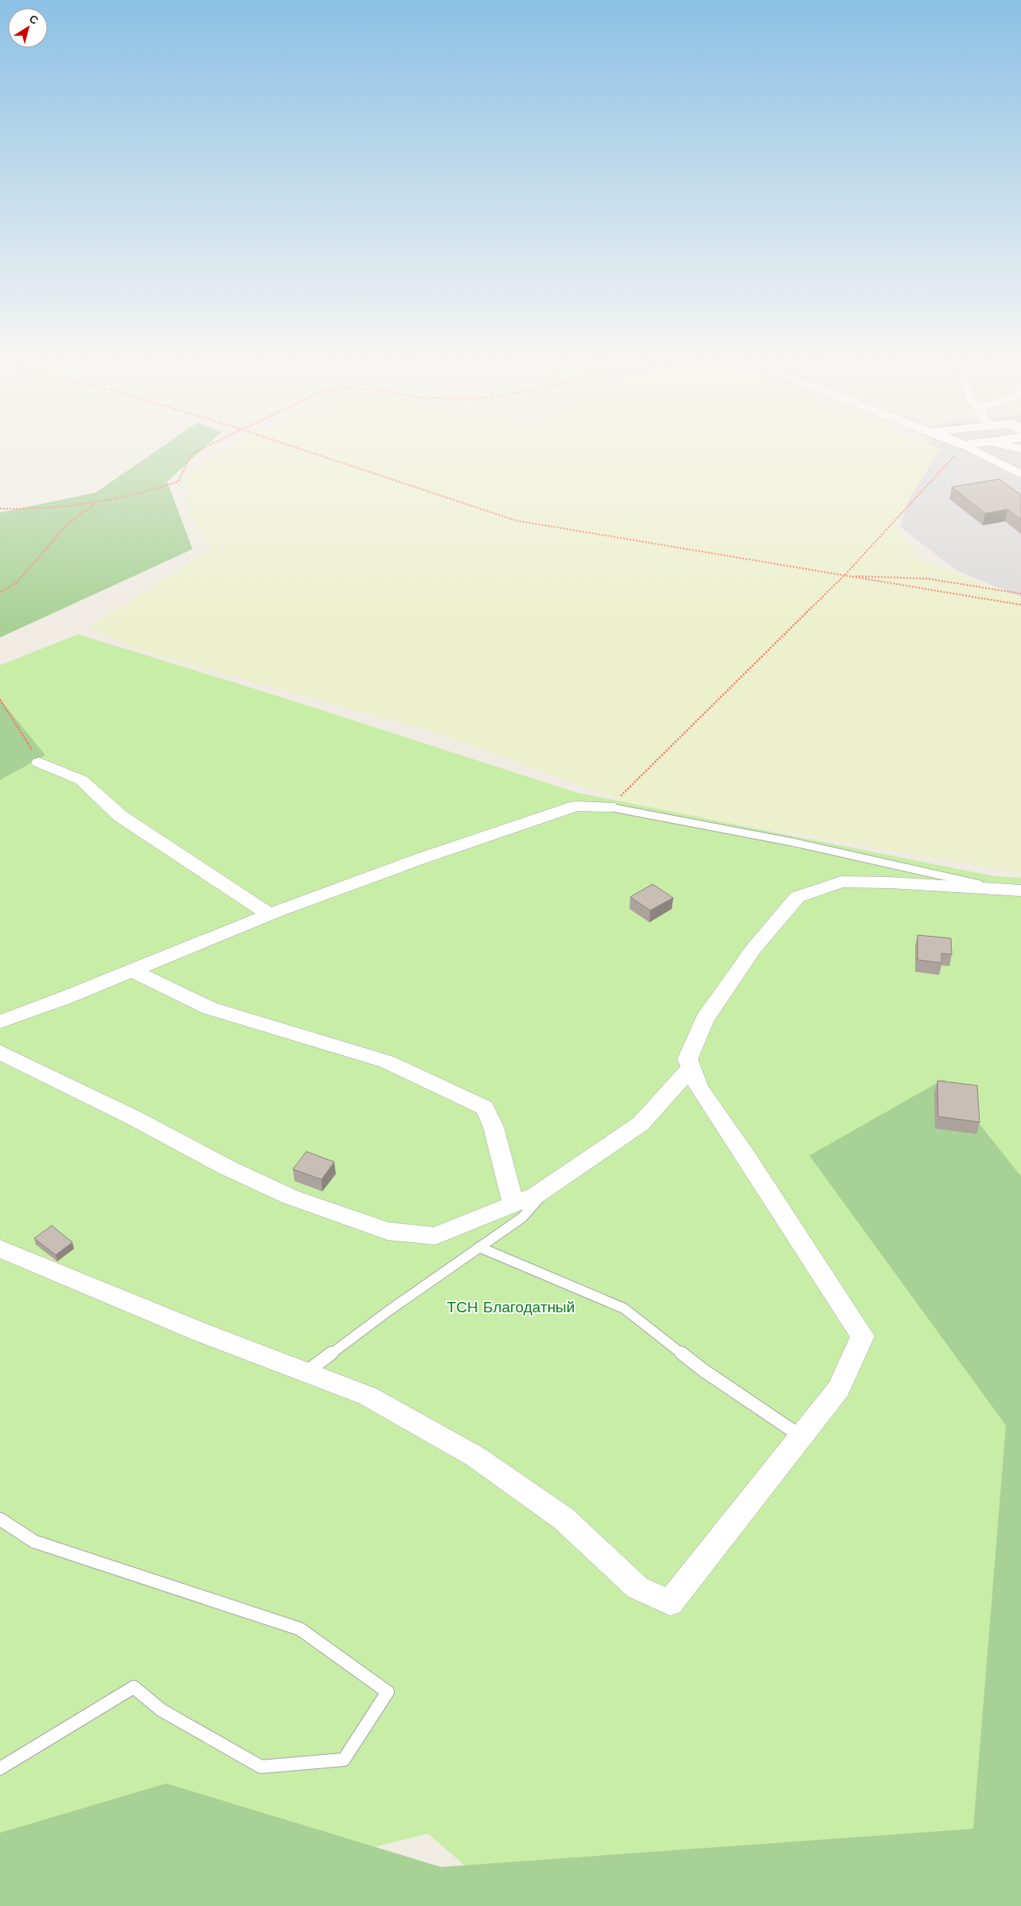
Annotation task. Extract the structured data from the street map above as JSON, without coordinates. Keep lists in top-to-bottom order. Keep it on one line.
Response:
{"parks":["ТСН Благодатный"],"north":"top right"}
